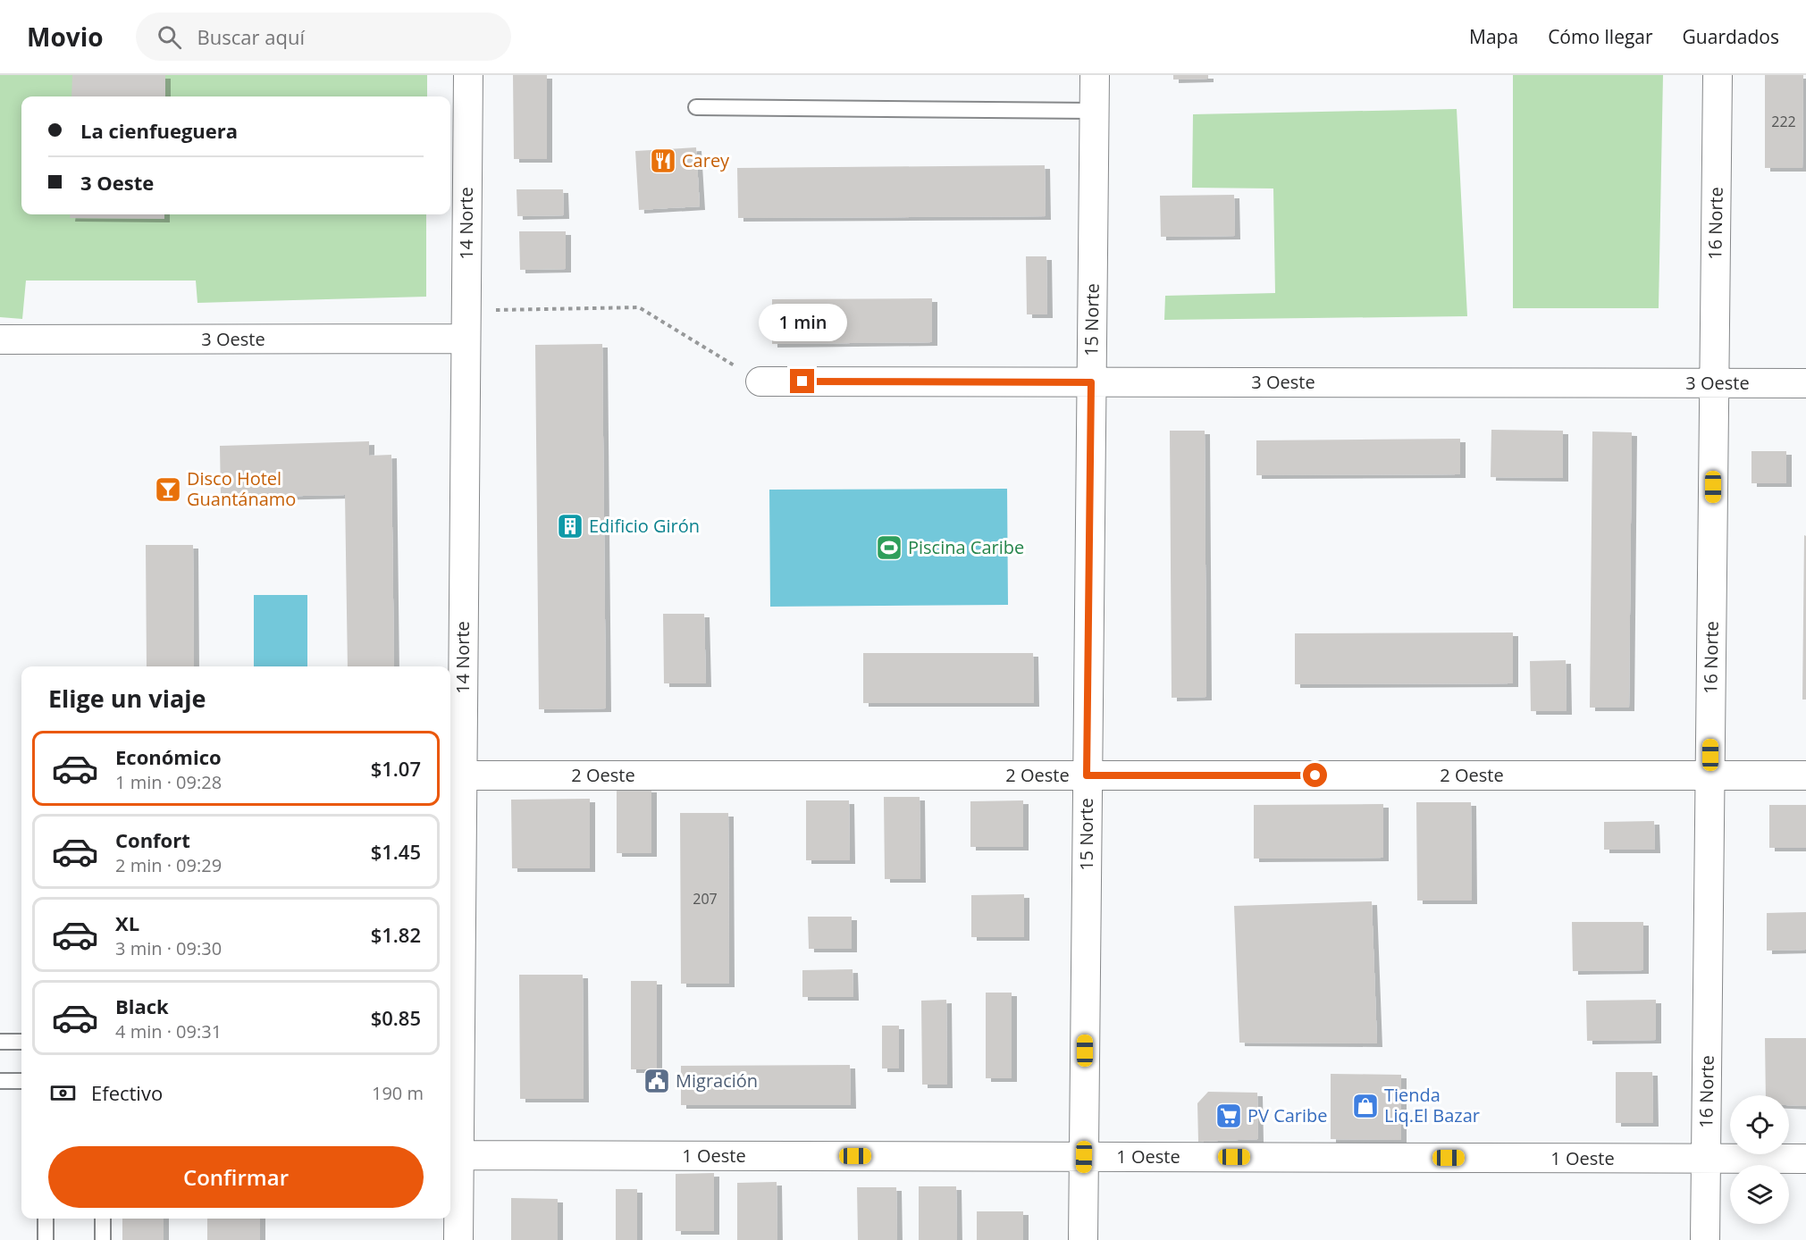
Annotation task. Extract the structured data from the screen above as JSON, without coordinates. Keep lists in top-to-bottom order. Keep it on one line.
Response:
{"streets":{"street":["14 Norte","16 Norte","15 Norte","3 Oeste","2 Oeste","1 Oeste"]},"crossings":[["14 Norte","3 Oeste"],["14 Norte","2 Oeste"],["14 Norte","1 Oeste"],["16 Norte","3 Oeste"],["16 Norte","2 Oeste"],["16 Norte","1 Oeste"],["15 Norte","3 Oeste"],["15 Norte","2 Oeste"],["15 Norte","1 Oeste"]],"places":{"restaurant":["Carey"],"bar":["Disco Hotel Guantánamo"],"building":["Edificio Girón"],"sports":["Piscina Caribe"],"public building":["Migración"],"shop":["Tienda Liq.El Bazar"],"supermarket":["PV Caribe"]},"house_numbers":["222","207"],"page":{"header":"Movio","search":"Buscar aquí","nav":["Mapa","Cómo llegar","Guardados"],"banner":["La cienfueguera","3 Oeste"],"bubble":"1 min","heading":"Elige un viaje","list":[{"name":"Económico","note":"1 min · 09:28","value":"$1.07"},{"name":"Confort","note":"2 min · 09:29","value":"$1.45"},{"name":"XL","note":"3 min · 09:30","value":"$1.82"},{"name":"Black","note":"4 min · 09:31","value":"$0.85"}],"pay":["Efectivo","190 m"],"buttons":"Confirmar"}}
